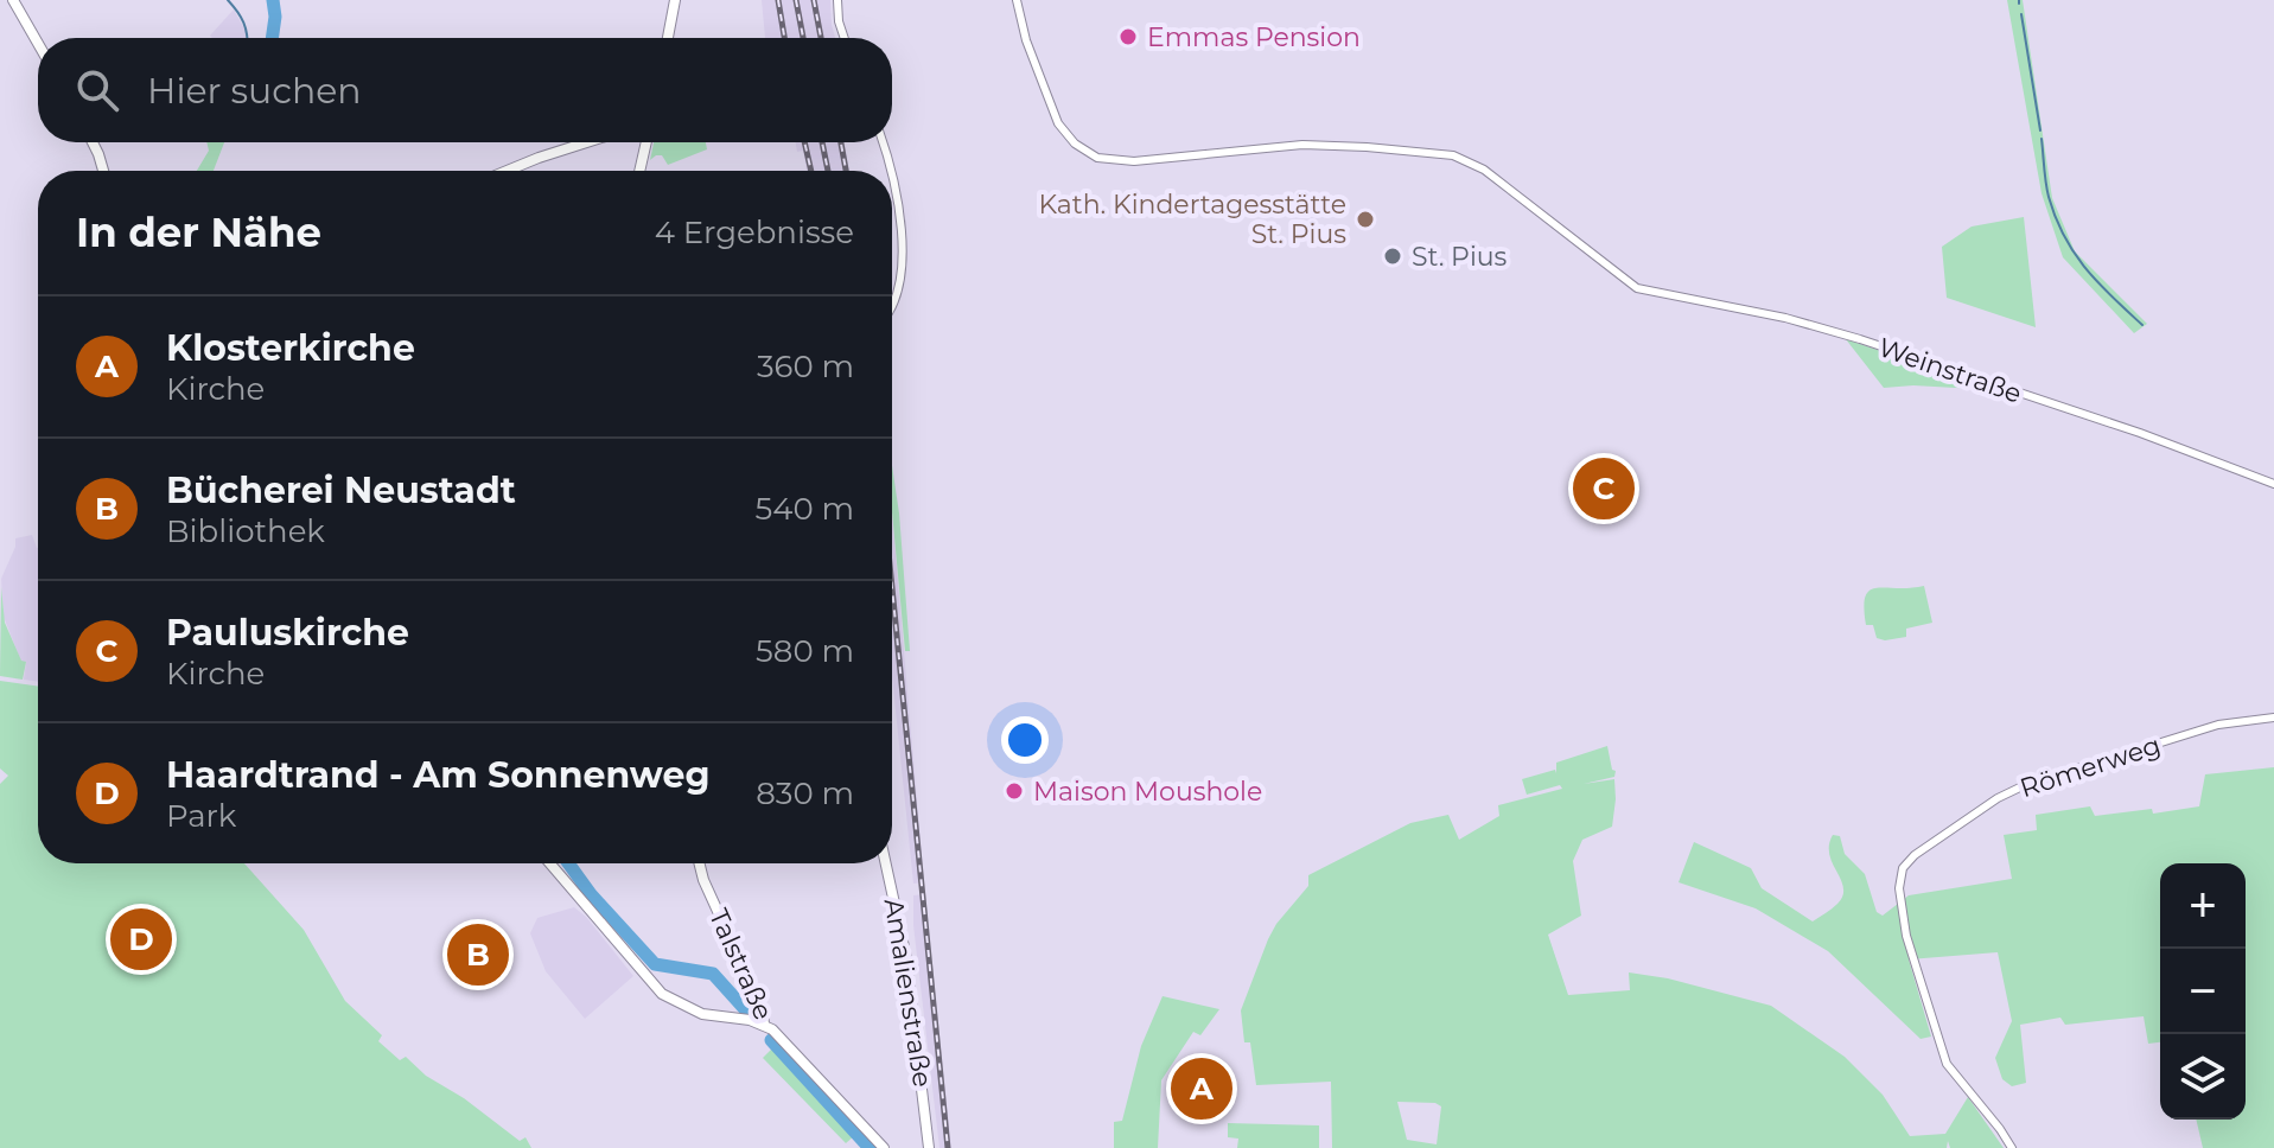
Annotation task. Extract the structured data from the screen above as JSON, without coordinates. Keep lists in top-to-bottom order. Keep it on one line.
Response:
{"streets":{"main road":["Talstraße","Amalienstraße"],"street":["Weinstraße","Römerweg"]},"places":["Emmas Pension","Kath. Kindertagesstätte St. Pius","St. Pius","Maison Moushole"],"page":{"search":"Hier suchen","heading":["In der Nähe","4 Ergebnisse"],"list":[{"mark":"A","name":"Klosterkirche","note":"Kirche","value":"360 m"},{"mark":"B","name":"Bücherei Neustadt","note":"Bibliothek","value":"540 m"},{"mark":"C","name":"Pauluskirche","note":"Kirche","value":"580 m"},{"mark":"D","name":"Haardtrand - Am Sonnenweg","note":"Park","value":"830 m"}],"pins":["C","D","B","A"],"map_buttons":["+","−"]}}
